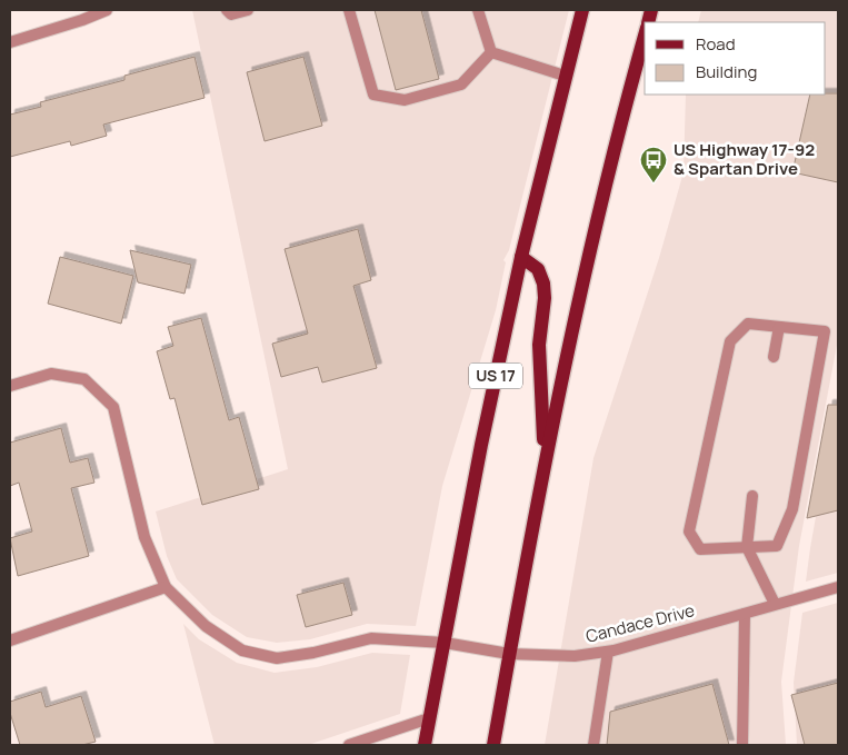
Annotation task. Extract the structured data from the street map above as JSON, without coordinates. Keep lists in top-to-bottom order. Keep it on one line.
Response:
{"streets":{"main road":["US 17"],"street":["Candace Drive"]},"crossings":[["US 17","Candace Drive"]],"places":{"bus stop":["US Highway 17-92 & Spartan Drive"]},"legend":["Road","Building"]}
